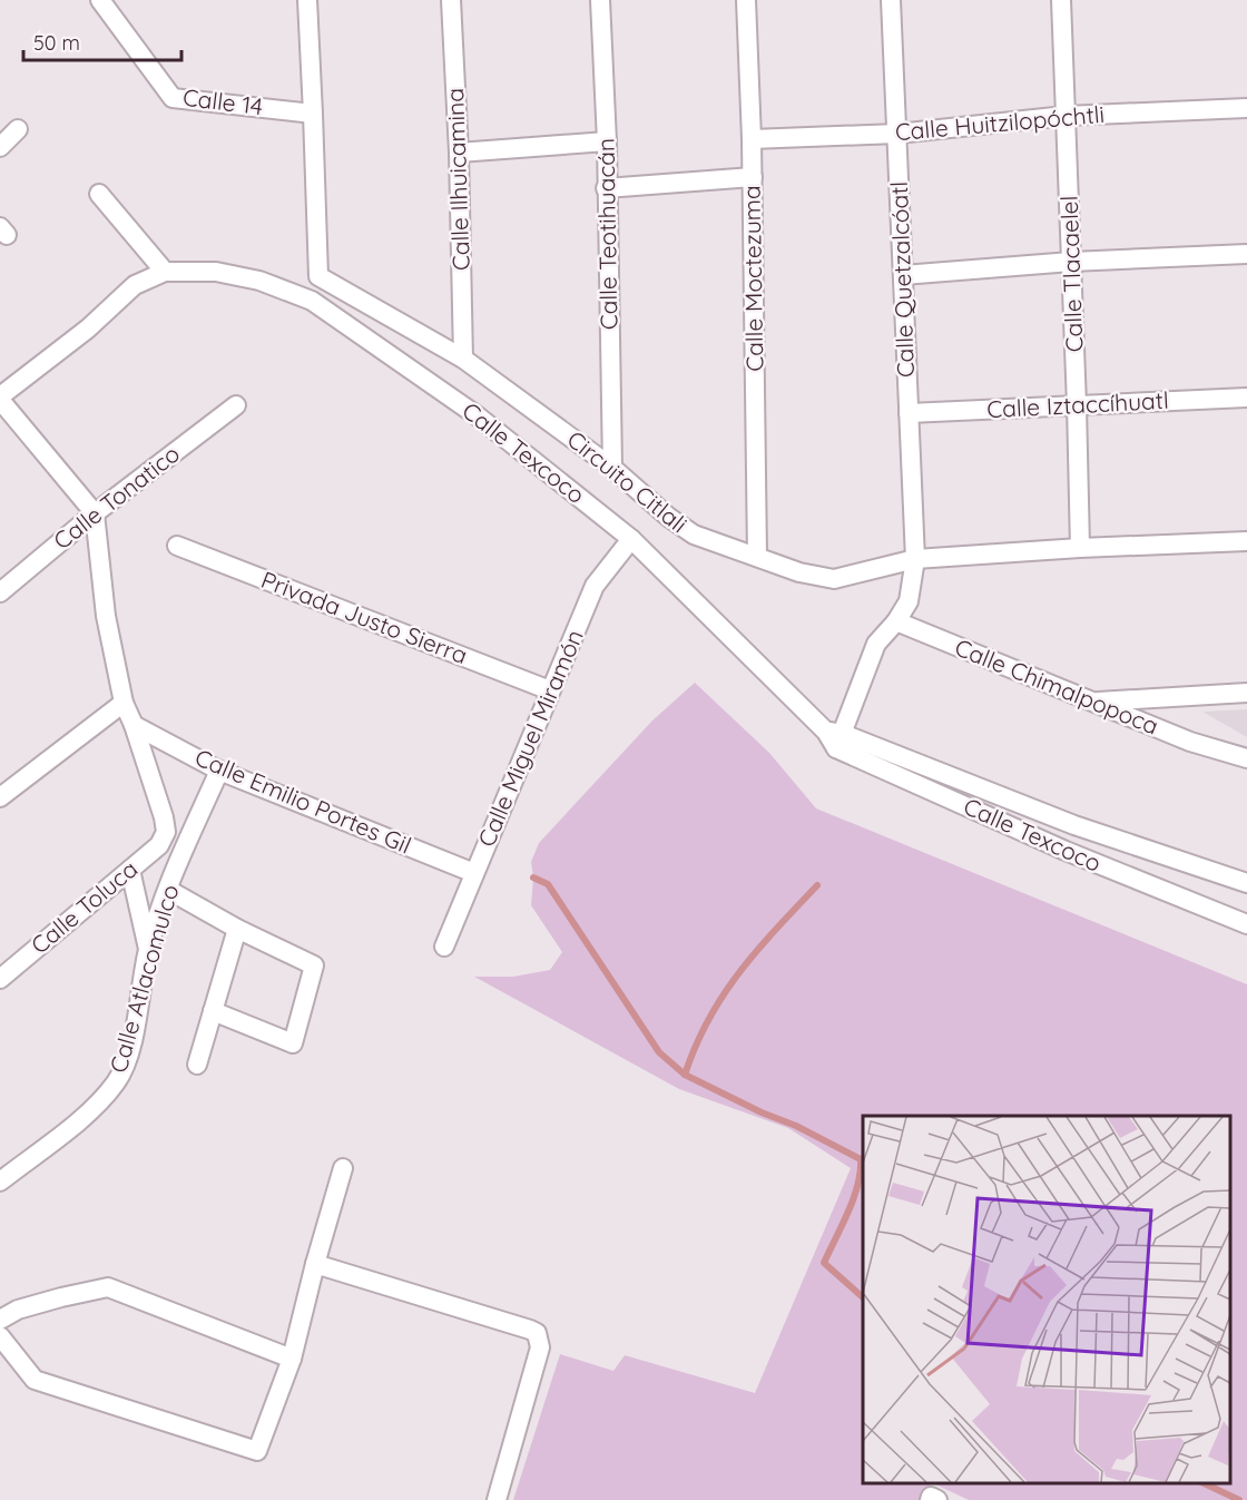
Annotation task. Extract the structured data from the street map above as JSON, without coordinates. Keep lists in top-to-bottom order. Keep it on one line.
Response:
{"streets":{"street":["Calle 14","Calle Huitzilopóchtli","Calle Ilhuicamina","Calle Teotihuacán","Calle Tlacaelel","Calle Moctezuma","Calle Quetzalcóatl","Calle Iztaccíhuatl","Calle Texcoco","Circuito Citlali","Calle Tonatico","Privada Justo Sierra","Calle Chimalpopoca","Calle Miguel Miramón","Calle Emilio Portes Gil","Calle Toluca","Calle Atlacomulco"]},"crossings":[["Calle 14","Circuito Citlali"],["Calle Huitzilopóchtli","Calle Tlacaelel"],["Calle Huitzilopóchtli","Calle Moctezuma"],["Calle Huitzilopóchtli","Calle Quetzalcóatl"],["Calle Ilhuicamina","Circuito Citlali"],["Calle Teotihuacán","Circuito Citlali"],["Calle Tlacaelel","Calle Iztaccíhuatl"],["Calle Tlacaelel","Circuito Citlali"],["Calle Moctezuma","Circuito Citlali"],["Calle Quetzalcóatl","Calle Iztaccíhuatl"],["Calle Quetzalcóatl","Circuito Citlali"],["Calle Quetzalcóatl","Calle Chimalpopoca"],["Calle Texcoco","Calle Miguel Miramón"],["Privada Justo Sierra","Calle Miguel Miramón"],["Calle Miguel Miramón","Calle Emilio Portes Gil"],["Calle Emilio Portes Gil","Calle Toluca"],["Calle Emilio Portes Gil","Calle Atlacomulco"]],"scale_bar":"50 m"}
